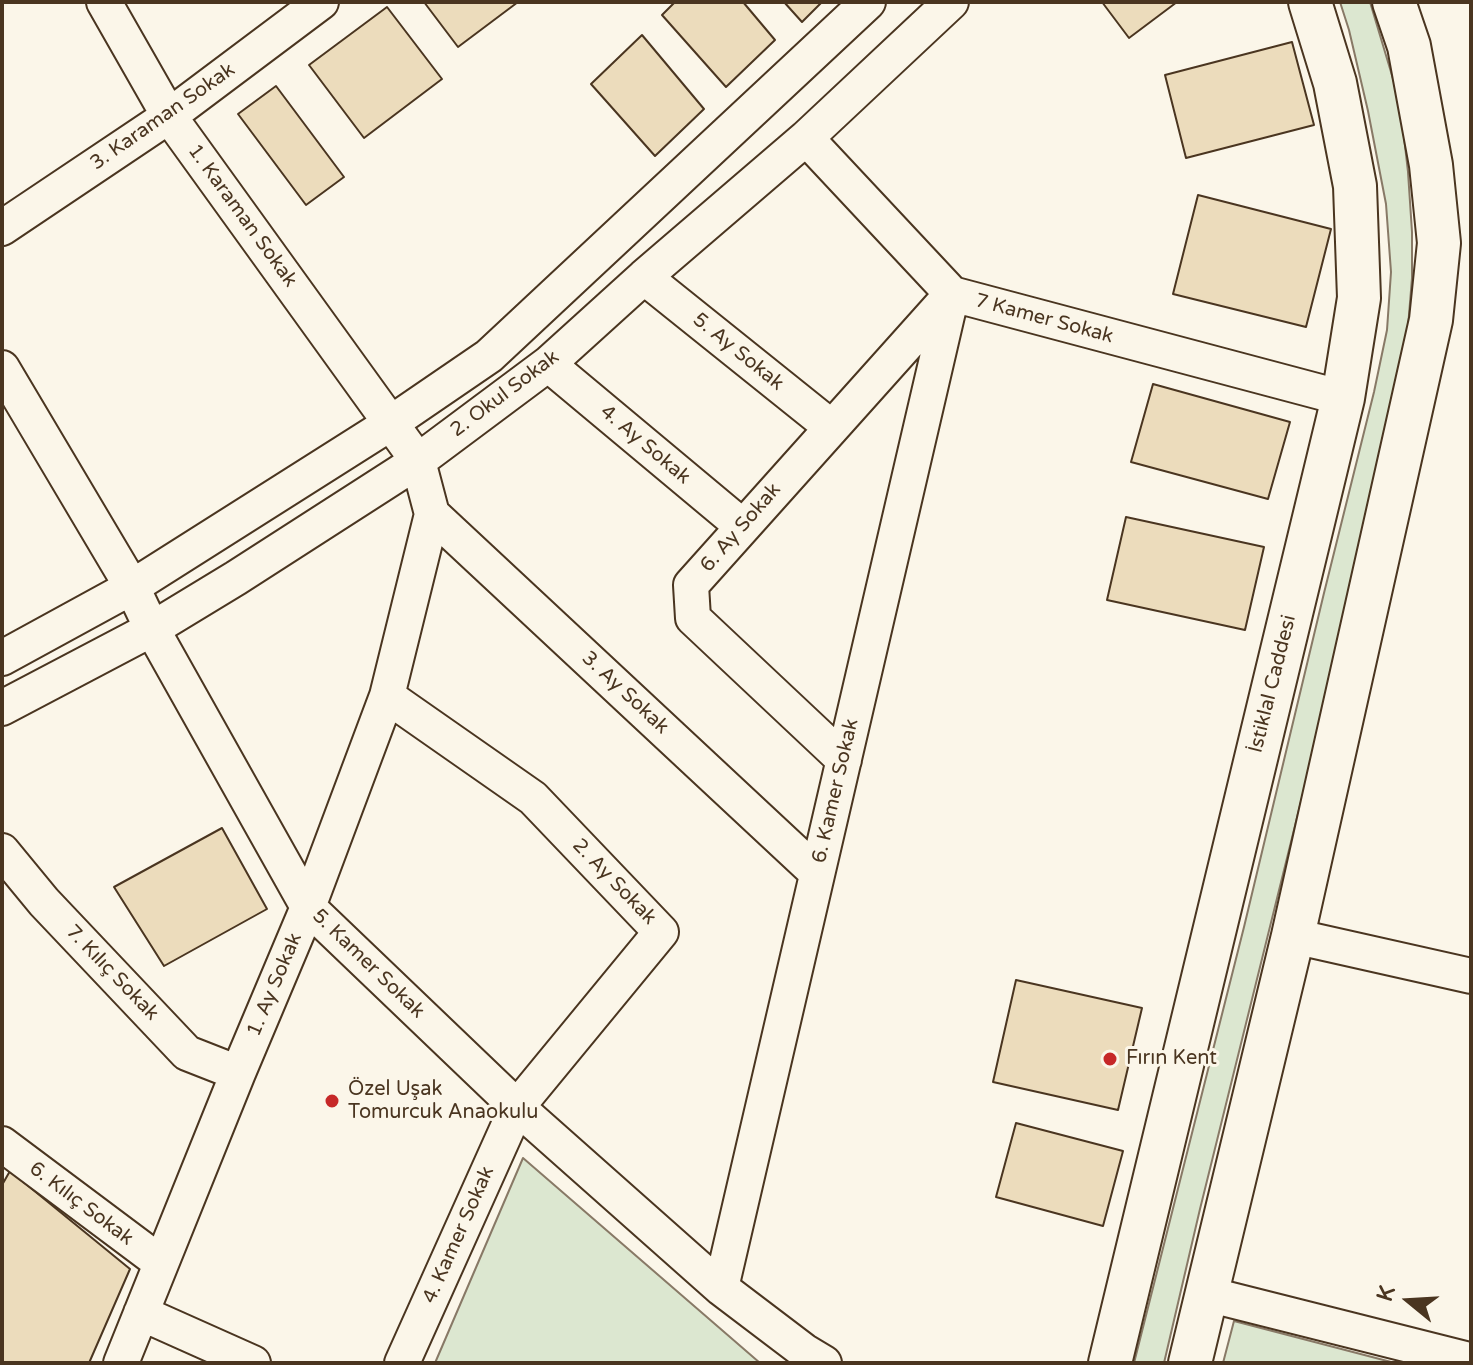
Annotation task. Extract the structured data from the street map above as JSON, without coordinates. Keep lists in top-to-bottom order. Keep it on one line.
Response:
{"streets":{"main road":["İstiklal Caddesi"],"street":["3. Karaman Sokak","1. Karaman Sokak","7 Kamer Sokak","5. Ay Sokak","2. Okul Sokak","4. Ay Sokak","6. Ay Sokak","3. Ay Sokak","6. Kamer Sokak","2. Ay Sokak","5. Kamer Sokak","7. Kılıç Sokak","1. Ay Sokak","6. Kılıç Sokak","4. Kamer Sokak"]},"crossings":[["3. Karaman Sokak","1. Karaman Sokak"],["1. Karaman Sokak","2. Okul Sokak"],["1. Karaman Sokak","1. Ay Sokak"],["7 Kamer Sokak","2. Okul Sokak"],["7 Kamer Sokak","6. Ay Sokak"],["7 Kamer Sokak","İstiklal Caddesi"],["7 Kamer Sokak","6. Kamer Sokak"],["5. Ay Sokak","2. Okul Sokak"],["5. Ay Sokak","6. Ay Sokak"],["2. Okul Sokak","4. Ay Sokak"],["2. Okul Sokak","5. Kamer Sokak"],["2. Okul Sokak","1. Ay Sokak"],["4. Ay Sokak","6. Ay Sokak"],["6. Ay Sokak","6. Kamer Sokak"],["3. Ay Sokak","6. Kamer Sokak"],["3. Ay Sokak","1. Ay Sokak"],["6. Kamer Sokak","5. Kamer Sokak"],["2. Ay Sokak","5. Kamer Sokak"],["2. Ay Sokak","1. Ay Sokak"],["2. Ay Sokak","4. Kamer Sokak"],["5. Kamer Sokak","1. Ay Sokak"],["5. Kamer Sokak","4. Kamer Sokak"],["7. Kılıç Sokak","1. Ay Sokak"],["1. Ay Sokak","6. Kılıç Sokak"]],"places":["Fırın Kent","Özel Uşak Tomurcuk Anaokulu"],"north":"left"}
